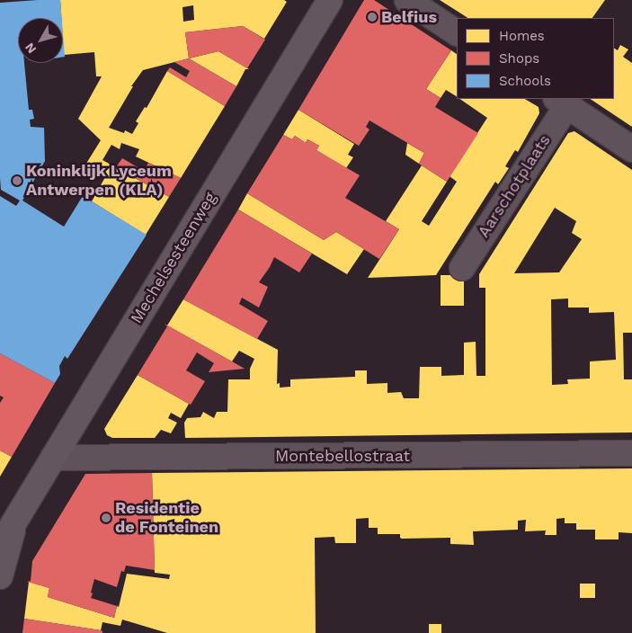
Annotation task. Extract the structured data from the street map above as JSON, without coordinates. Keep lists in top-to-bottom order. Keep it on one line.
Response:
{"streets":{"main road":["Mechelsesteenweg"],"street":["Aarschotplaats","Montebellostraat"]},"crossings":[["Mechelsesteenweg","Montebellostraat"]],"places":["Belfius","Koninklijk Lyceum Antwerpen (KLA)","Residentie de Fonteinen"],"legend":["Homes","Shops","Schools"],"north":"bottom left"}
